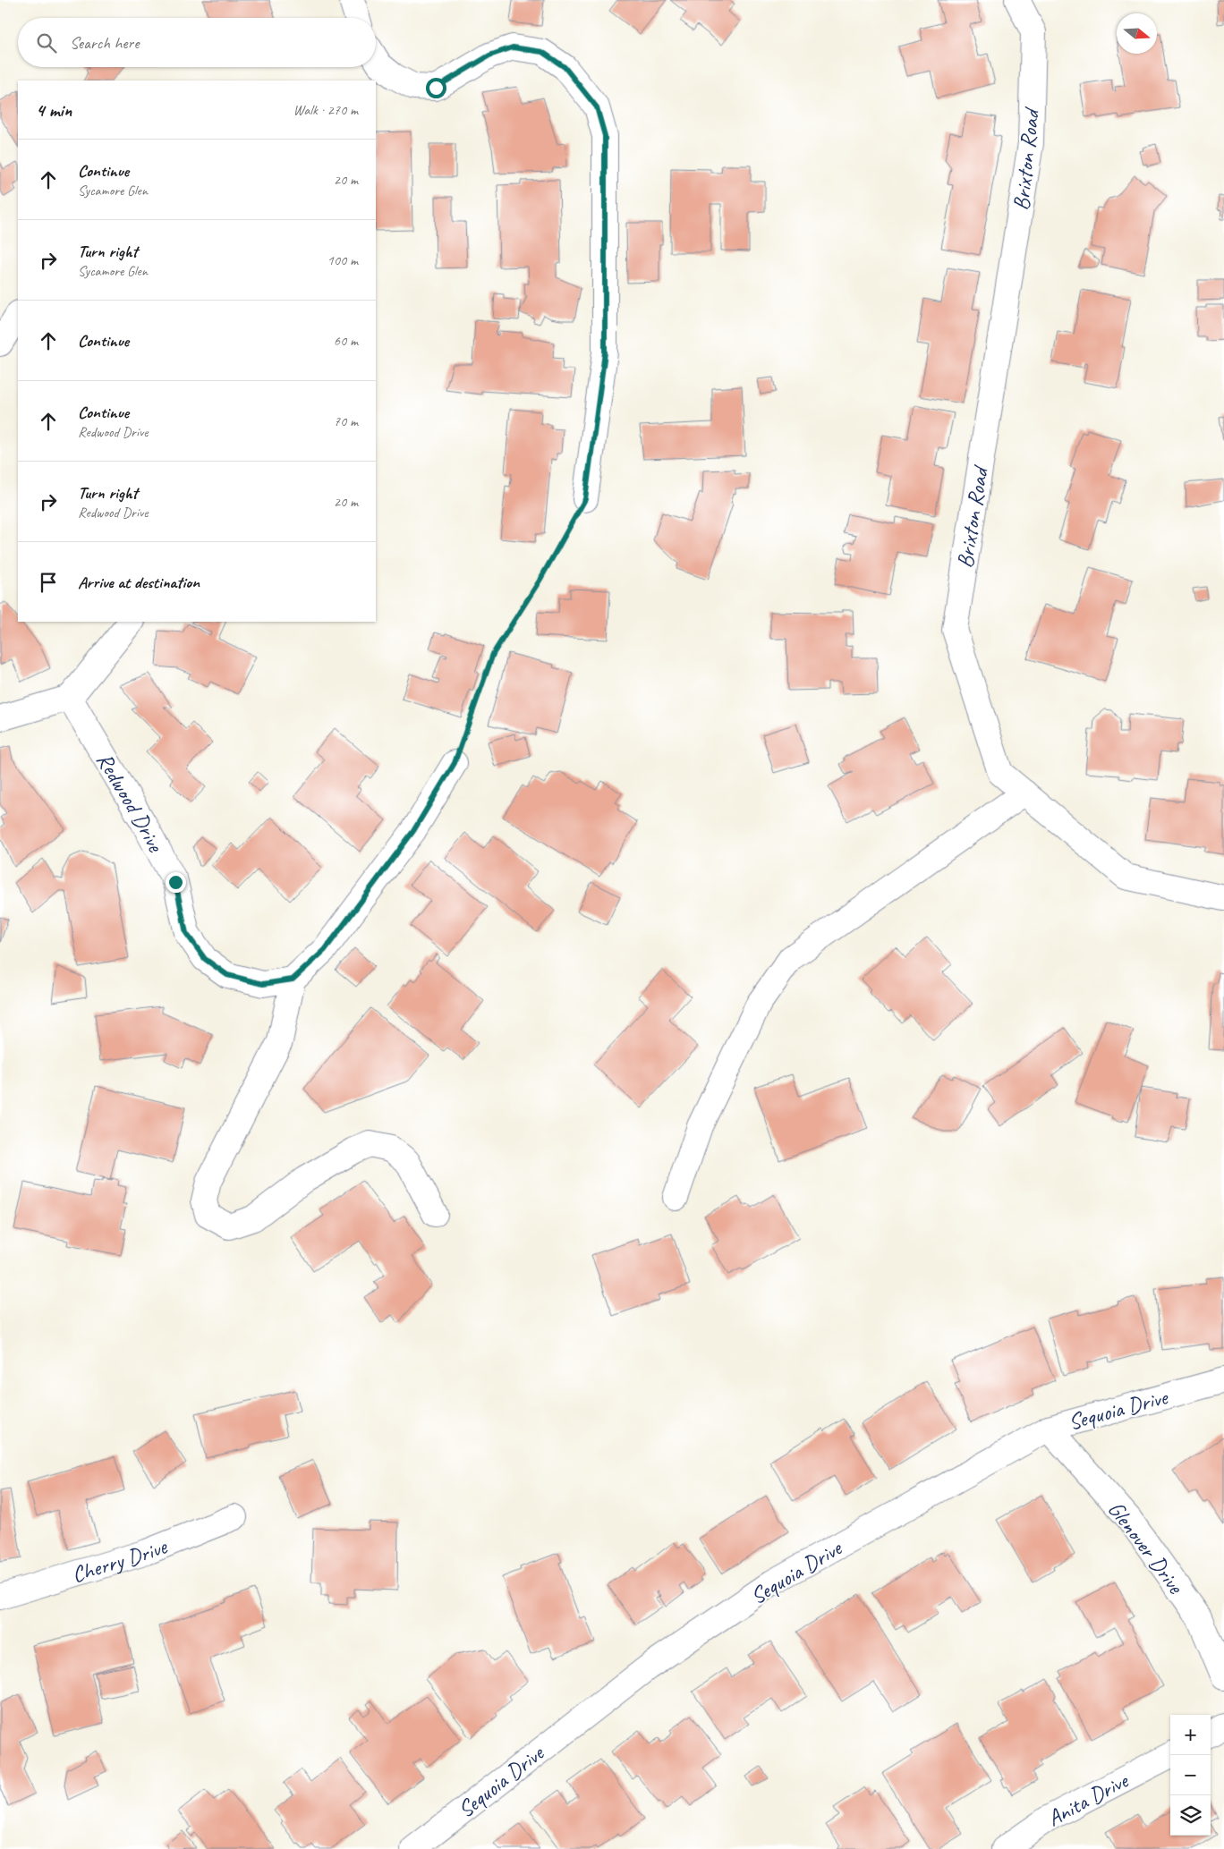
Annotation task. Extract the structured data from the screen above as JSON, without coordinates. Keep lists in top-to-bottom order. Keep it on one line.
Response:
{"streets":{"street":["Brixton Road","Redwood Drive","Sequoia Drive","Glenover Drive","Cherry Drive","Anita Drive"]},"crossings":[["Sequoia Drive","Glenover Drive"]],"north":"right","page":{"search":"Search here","heading":["4 min","Walk · 270 m"],"list":[["Continue","Sycamore Glen","20 m"],["Turn right","Sycamore Glen","100 m"],["Continue","60 m"],["Continue","Redwood Drive","70 m"],["Turn right","Redwood Drive","20 m"],"Arrive at destination"],"map_buttons":["+","−"]}}
